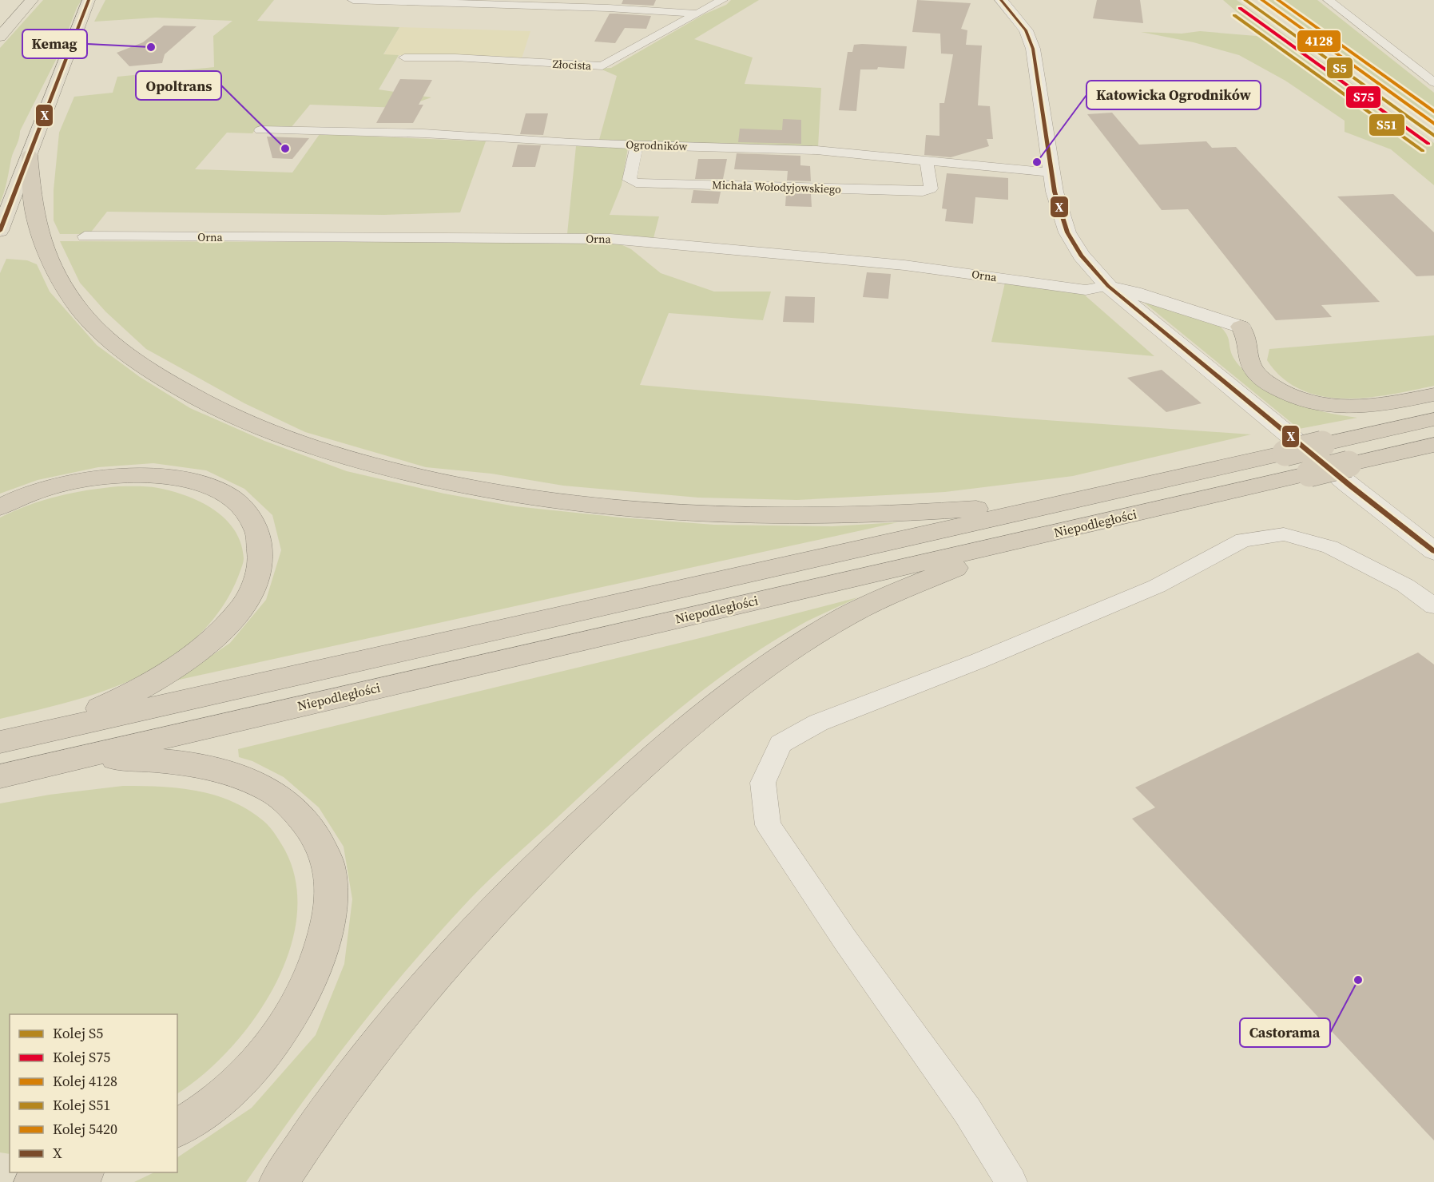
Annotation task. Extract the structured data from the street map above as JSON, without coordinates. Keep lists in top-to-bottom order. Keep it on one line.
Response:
{"streets":{"highway":["Niepodległości"],"street":["Złocista","Ogrodników","Michała Wołodyjowskiego","Orna"]},"crossings":[["Ogrodników","Michała Wołodyjowskiego"]],"places":["Kemag","Opoltrans","Katowicka Ogrodników","Castorama"],"lines":["rail line S5","rail line 4128","rail line 5420","transit line X","rail line S75","rail line S51"],"legend":["Kolej S5","Kolej S75","Kolej 4128","Kolej S51","Kolej 5420","X"]}
